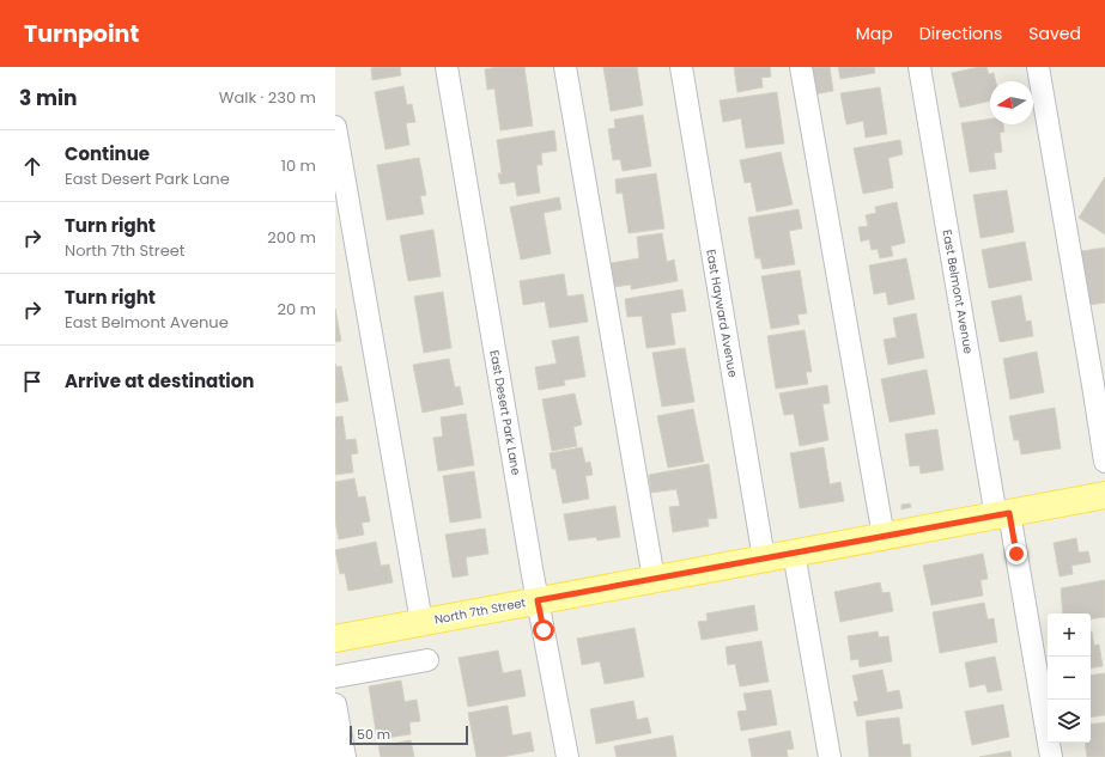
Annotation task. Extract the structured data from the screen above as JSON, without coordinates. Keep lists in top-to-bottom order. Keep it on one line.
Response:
{"streets":{"main road":["North 7th Street"],"street":["East Belmont Avenue","East Hayward Avenue","East Desert Park Lane"]},"crossings":[["East Belmont Avenue","North 7th Street"],["East Hayward Avenue","North 7th Street"],["East Desert Park Lane","North 7th Street"]],"scale_bar":"50 m","north":"left","page":{"header":"Turnpoint","nav":["Map","Directions","Saved"],"heading":["3 min","Walk · 230 m"],"list":[["Continue","East Desert Park Lane","10 m"],["Turn right","North 7th Street","200 m"],["Turn right","East Belmont Avenue","20 m"],"Arrive at destination"],"map_buttons":["+","−"],"scale":"50 m"}}
